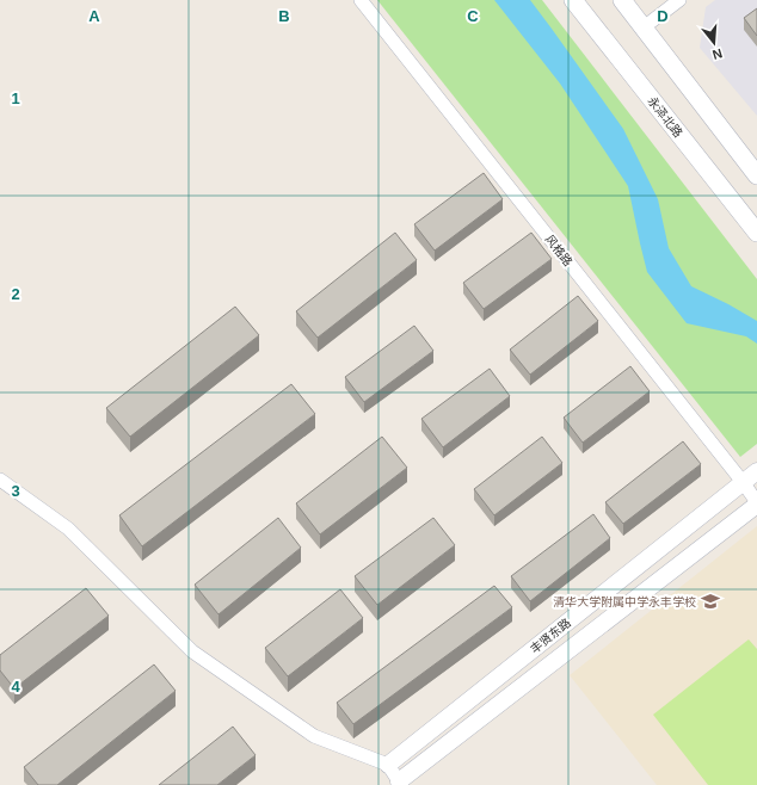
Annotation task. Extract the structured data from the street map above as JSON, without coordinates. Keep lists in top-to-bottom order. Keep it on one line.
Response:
{"streets":{"main road":["永泽北路"],"street":["风格路","丰贤东路"]},"crossings":[["风格路","丰贤东路"]],"places":{"school or university":["清华大学附属中学永丰学校"]},"north":"bottom","grid":{"columns":["A","B","C","D"],"rows":["1","2","3","4"]}}
